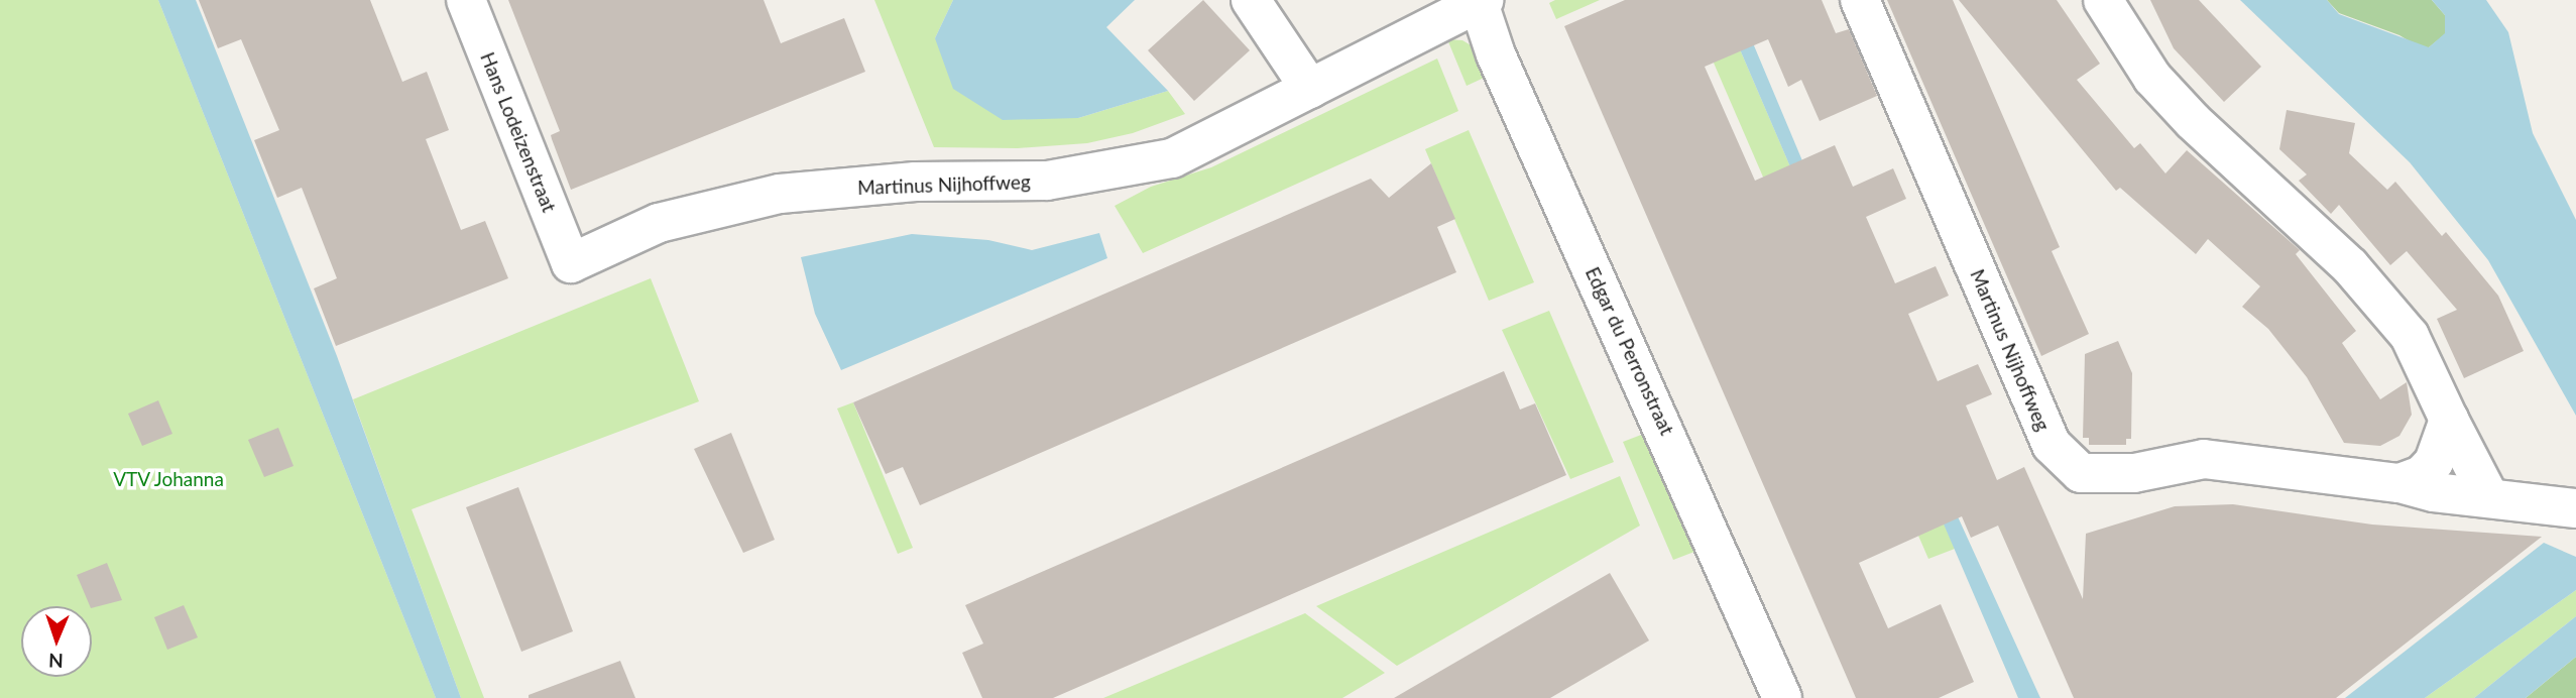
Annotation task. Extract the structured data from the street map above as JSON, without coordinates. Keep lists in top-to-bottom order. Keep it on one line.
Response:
{"streets":{"street":["Hans Lodeizenstraat","Martinus Nijhoffweg","Edgar du Perronstraat"]},"crossings":[["Hans Lodeizenstraat","Martinus Nijhoffweg"],["Martinus Nijhoffweg","Edgar du Perronstraat"]],"parks":["VTV Johanna"],"north":"bottom"}
